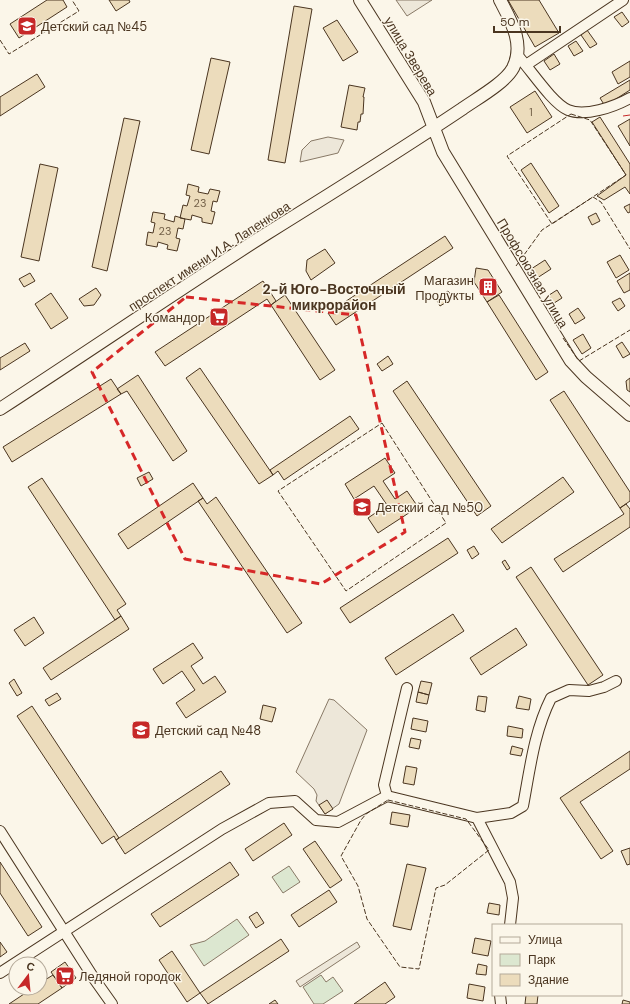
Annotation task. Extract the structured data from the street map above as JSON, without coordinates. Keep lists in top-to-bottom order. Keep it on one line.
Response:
{"streets":{"main road":["улица Зверева","проспект имени И.А. Лапенкова","Профсоюзная улица"]},"crossings":[["улица Зверева","проспект имени И.А. Лапенкова"],["улица Зверева","Профсоюзная улица"],["проспект имени И.А. Лапенкова","Профсоюзная улица"]],"districts":["2-й Юго-Восточный микрорайон"],"places":{"school or university":["Детский сад №45","Детский сад №50","Детский сад №48"],"building":["Магазин Продукты"],"supermarket":["Командор","Ледяной городок"]},"house_numbers":["1","23","23"],"legend":["Улица","Парк","Здание"],"scale_bar":"50 m","north":"top"}
